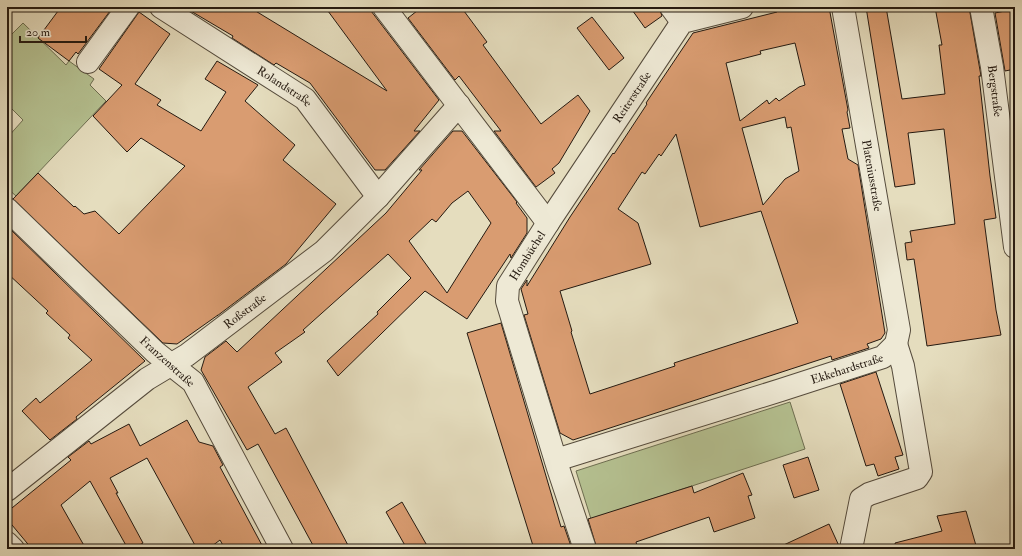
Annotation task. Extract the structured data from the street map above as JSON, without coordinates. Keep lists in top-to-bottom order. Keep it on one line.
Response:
{"streets":{"street":["Rolandstraße","Bergstraße","Reiterstraße","Plateniusstraße","Hombüchel","Roßstraße","Franzenstraße","Ekkehardstraße"]},"crossings":[["Rolandstraße","Roßstraße"],["Reiterstraße","Hombüchel"],["Plateniusstraße","Ekkehardstraße"],["Hombüchel","Roßstraße"],["Hombüchel","Ekkehardstraße"],["Roßstraße","Franzenstraße"]],"scale_bar":"20 m"}
